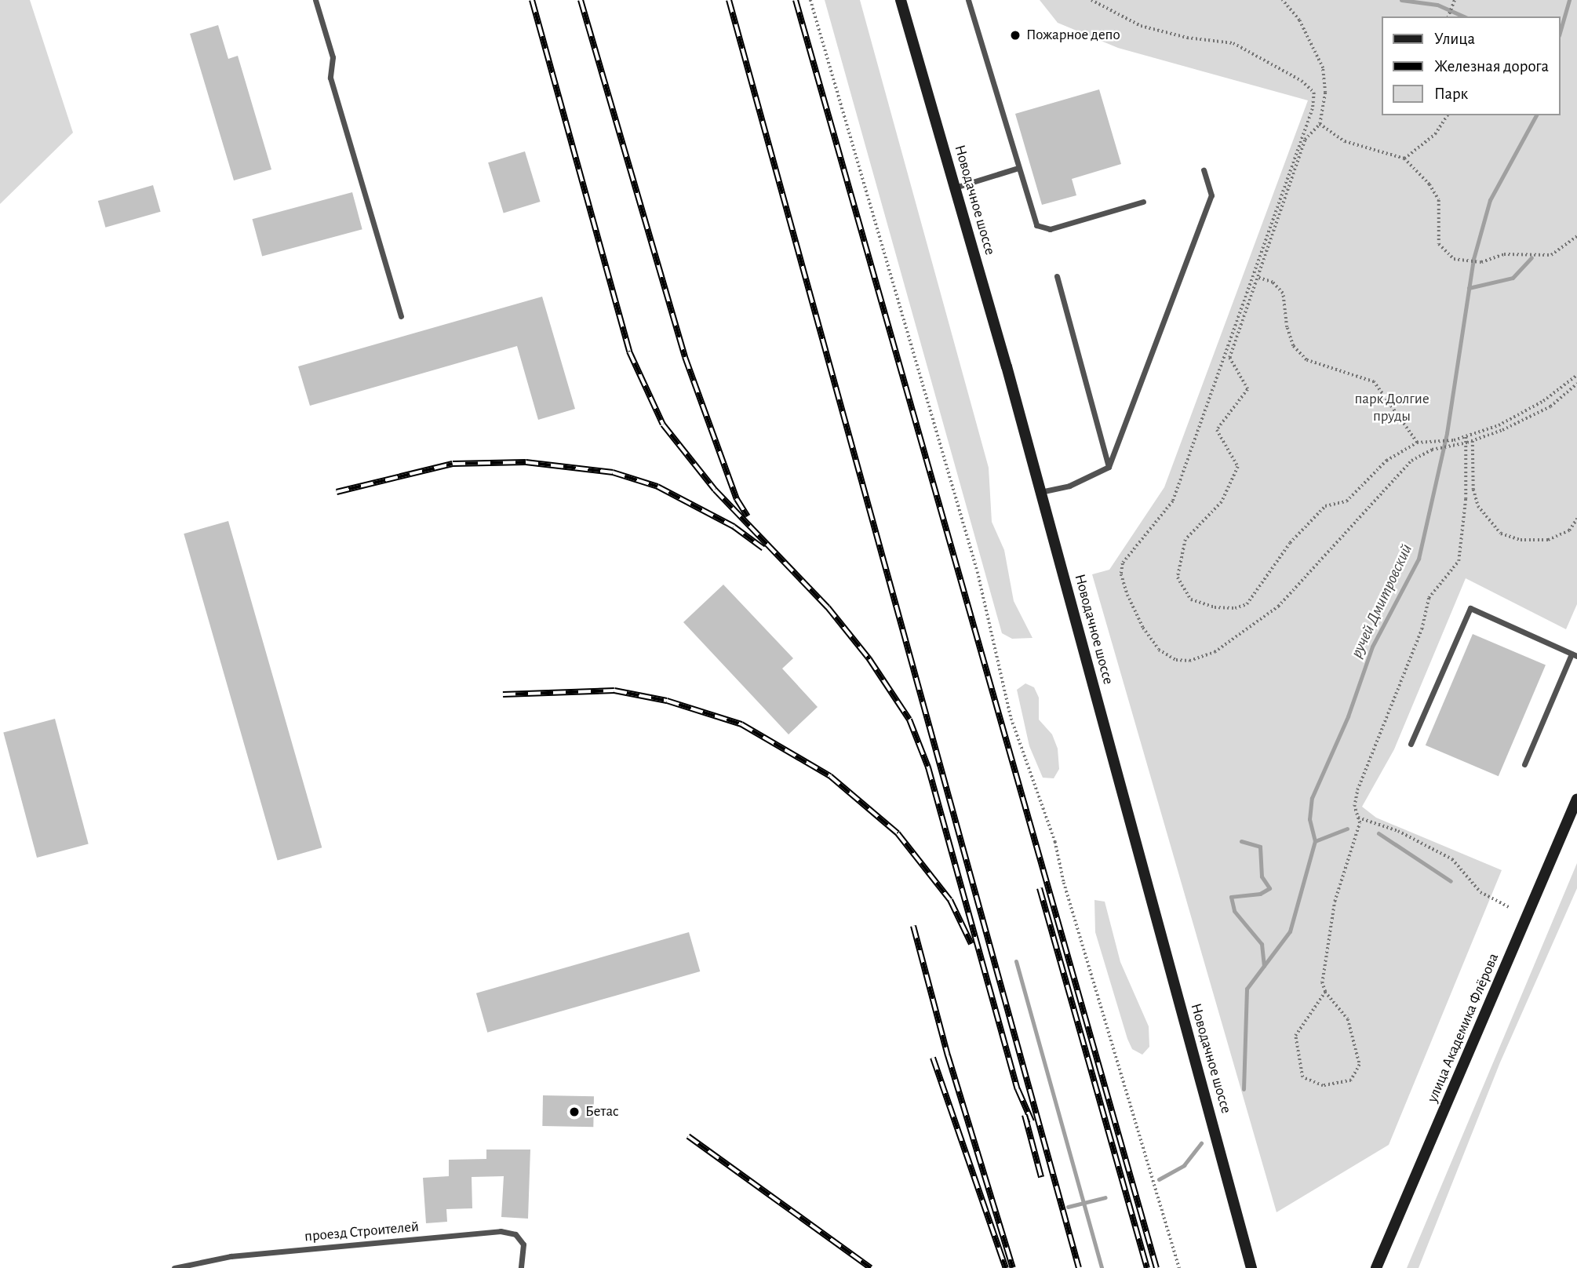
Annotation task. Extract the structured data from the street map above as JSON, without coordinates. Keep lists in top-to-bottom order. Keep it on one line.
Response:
{"streets":{"street":["Новодачное шоссе","улица Академика Флёрова"],"lane":["проезд Строителей"]},"water":["ручей Дмитровский"],"parks":["парк Долгие пруды"],"places":["Пожарное депо","Бетас"],"legend":["Улица","Железная дорога","Парк"]}
